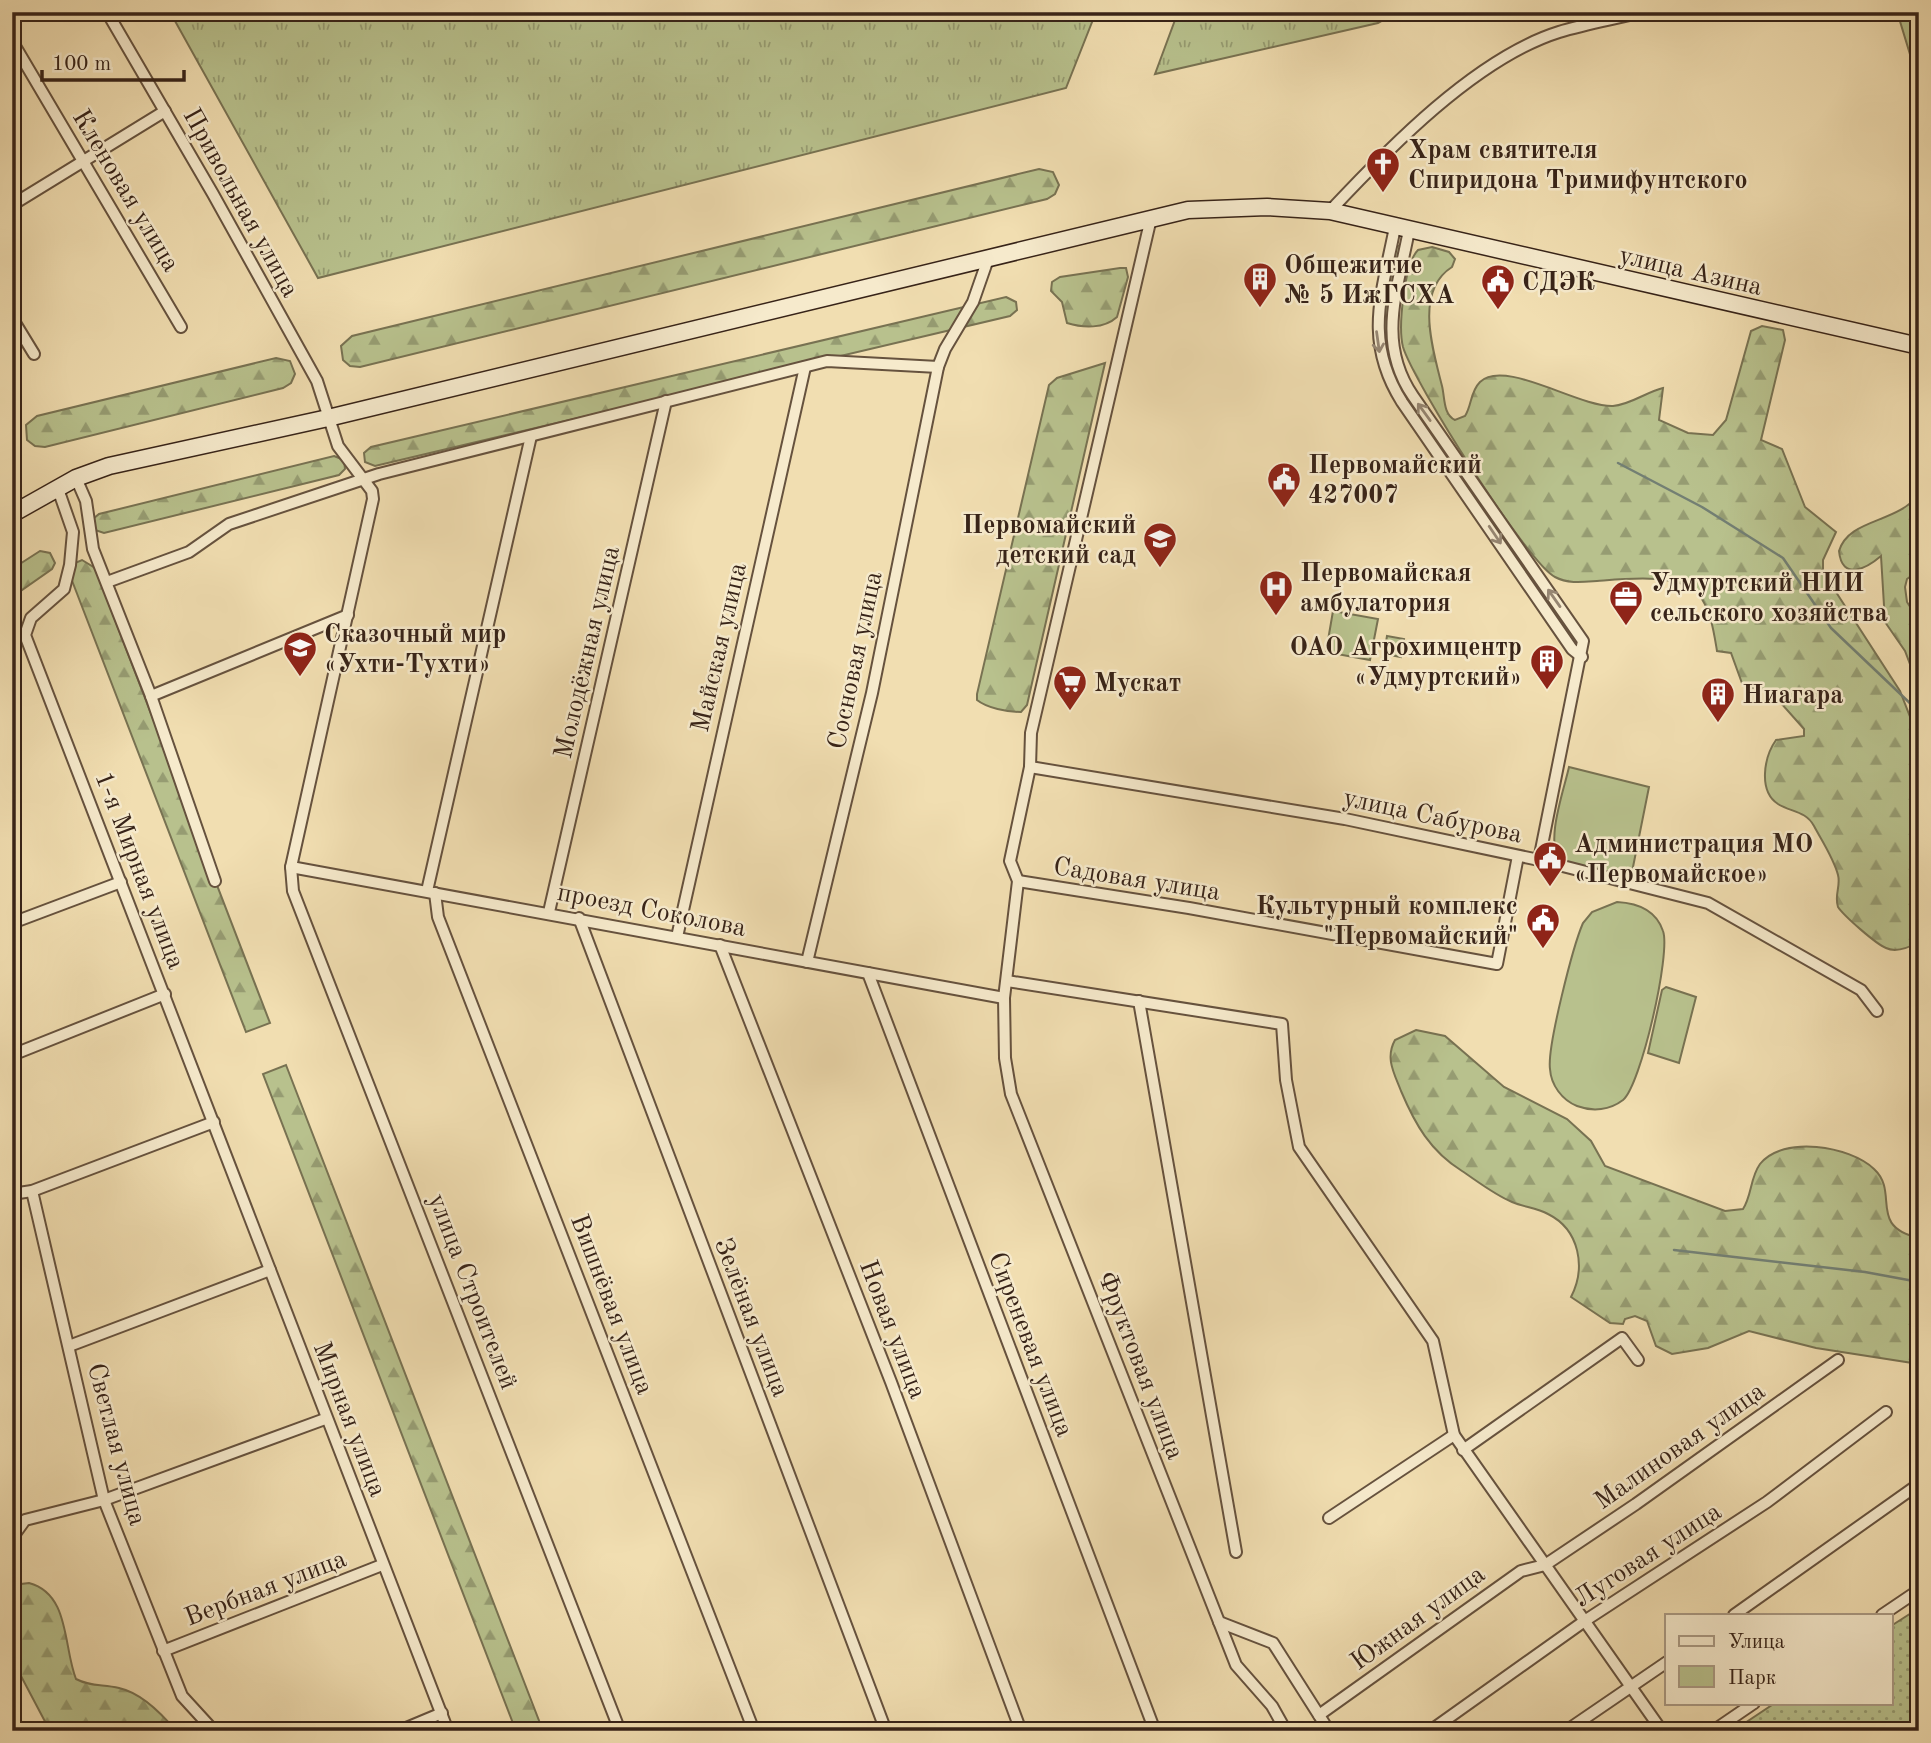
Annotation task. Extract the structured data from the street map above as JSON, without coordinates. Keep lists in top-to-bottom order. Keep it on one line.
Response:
{"streets":{"street":["Кленовая улица","Привольная улица","улица Азина","Майская улица","Молодёжная улица","Сосновая улица","улица Сабурова","1-я Мирная улица","Садовая улица","проезд Соколова","улица Строителей","Вишнёвая улица","Зелёная улица","Новая улица","Сиреневая улица","Фруктовая улица","Мирная улица","Светлая улица","Малиновая улица","Луговая улица","Вербная улица","Южная улица"]},"crossings":[["Привольная улица","улица Азина"],["улица Азина","Сосновая улица"],["улица Азина","1-я Мирная улица"],["улица Азина","Фруктовая улица"],["Майская улица","проезд Соколова"],["Молодёжная улица","проезд Соколова"],["Сосновая улица","проезд Соколова"],["улица Сабурова","Садовая улица"],["улица Сабурова","Фруктовая улица"],["1-я Мирная улица","Мирная улица"],["Садовая улица","Фруктовая улица"],["проезд Соколова","улица Строителей"],["проезд Соколова","Вишнёвая улица"],["проезд Соколова","Зелёная улица"],["проезд Соколова","Новая улица"],["проезд Соколова","Сиреневая улица"],["проезд Соколова","Фруктовая улица"],["Мирная улица","Вербная улица"],["Светлая улица","Вербная улица"],["Малиновая улица","Южная улица"]],"places":{"church":["Храм святителя Спиридона Тримифунтского"],"building":["Общежитие № 5 ИжГСХА","ОАО Агрохимцентр «Удмуртский»","Ниагара"],"public building":["СДЭК","Первомайский 427007","Администрация МО «Первомайское»","Культурный комплекс \"Первомайский\""],"school or university":["Первомайский детский сад","Сказочный мир «Ухти-Тухти»"],"hospital":["Первомайская амбулатория"],"office":["Удмуртский НИИ сельского хозяйства"],"supermarket":["Мускат"]},"legend":["Улица","Парк"],"scale_bar":"100 m"}
